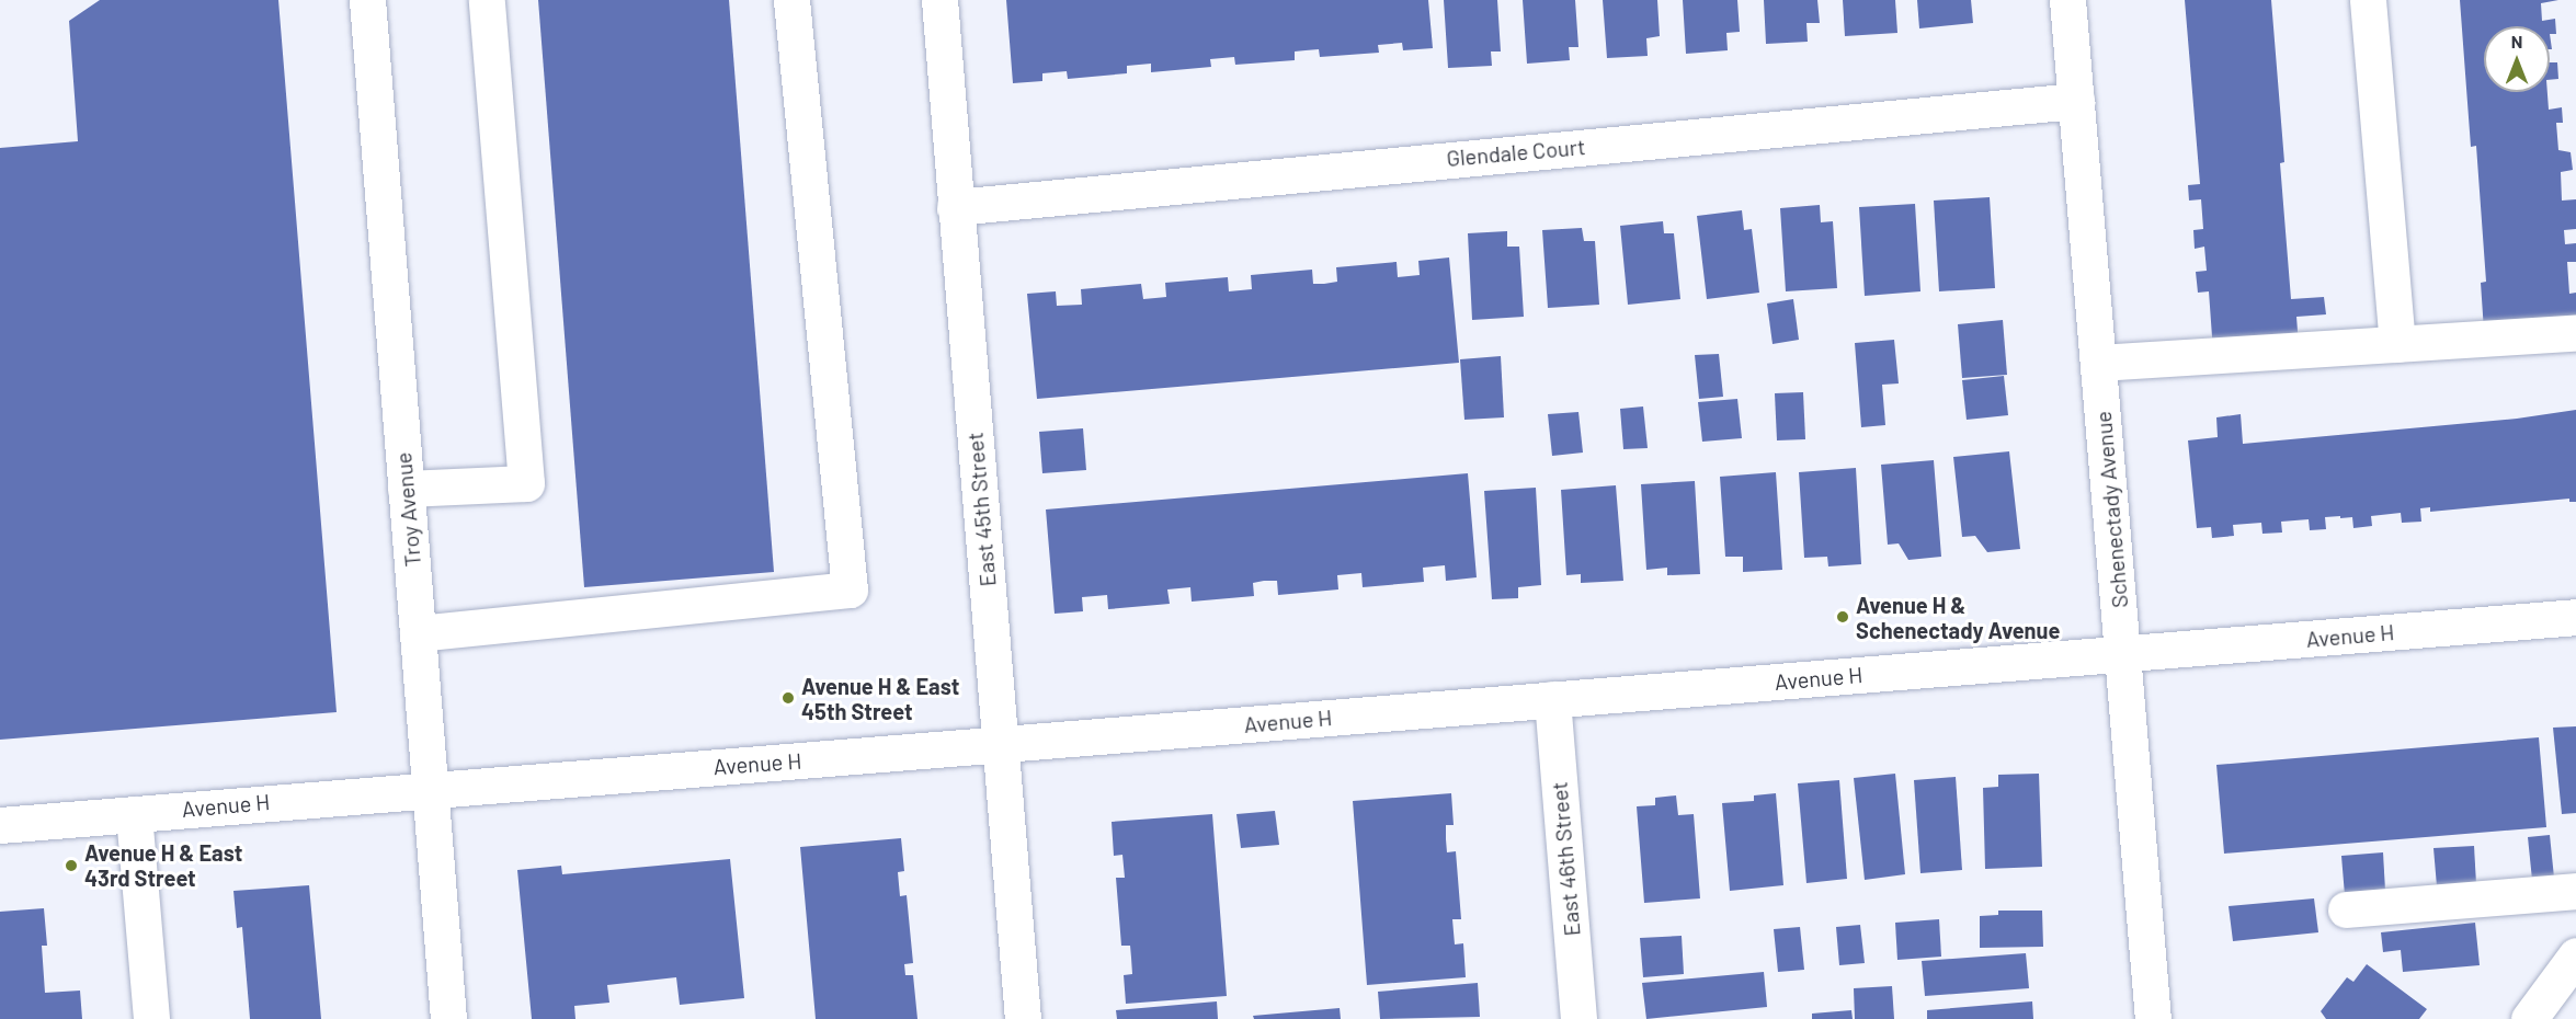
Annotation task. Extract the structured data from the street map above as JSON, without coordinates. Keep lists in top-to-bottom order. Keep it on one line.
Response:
{"streets":{"street":["Glendale Court","Troy Avenue","East 45th Street","Schenectady Avenue","Avenue H","East 46th Street"]},"crossings":[["Glendale Court","East 45th Street"],["Glendale Court","Schenectady Avenue"],["Troy Avenue","Avenue H"],["East 45th Street","Avenue H"],["Schenectady Avenue","Avenue H"],["Avenue H","East 46th Street"]],"places":["Avenue H & Schenectady Avenue","Avenue H & East 45th Street","Avenue H & East 43rd Street"],"north":"top"}
